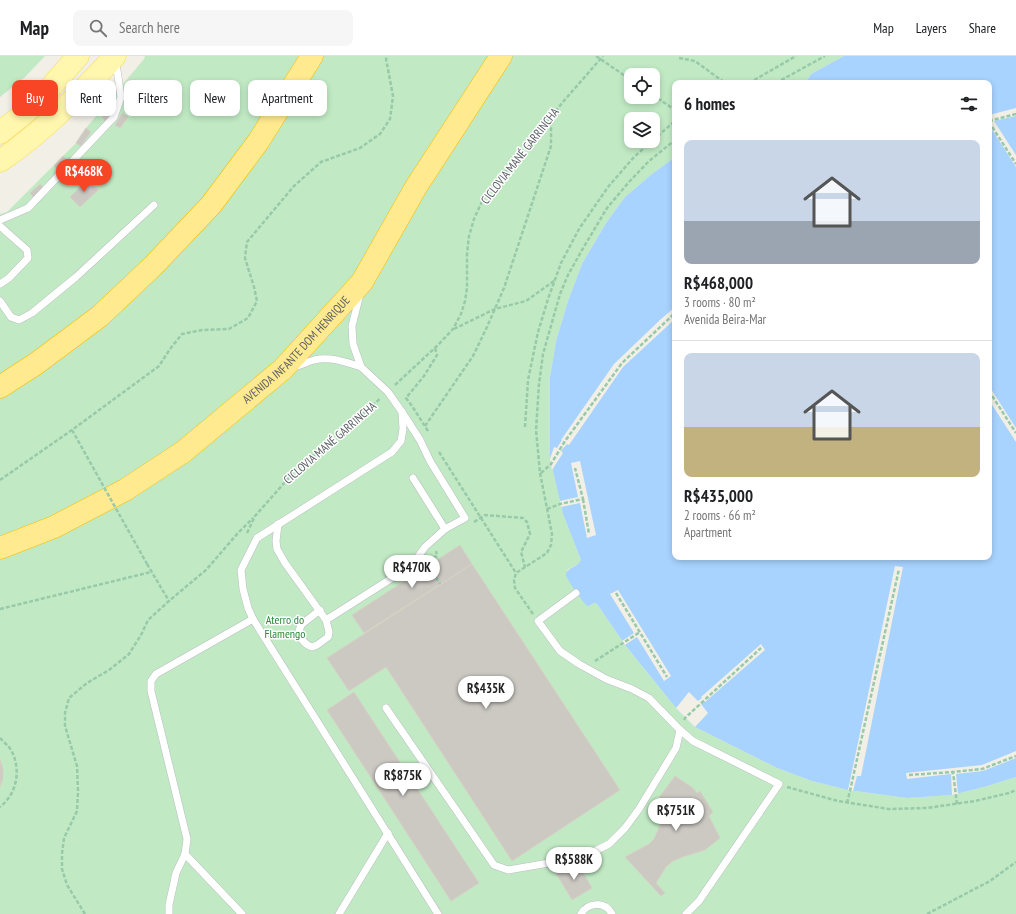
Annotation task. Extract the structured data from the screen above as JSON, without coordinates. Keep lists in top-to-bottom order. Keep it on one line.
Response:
{"streets":{"highway":["AVENIDA INFANTE DOM HENRIQUE"],"path":["CICLOVIA MANÉ GARRINCHA"]},"parks":["Aterro do Flamengo"],"page":{"header":"Map","search":"Search here","nav":["Map","Layers","Share"],"chip":["Buy","Rent","Filters","New","Apartment"],"heading":"6 homes","list":[{"name":"R$468,000","note":"3 rooms · 80 m² · Avenida Beira-Mar"},{"name":"R$435,000","note":"2 rooms · 66 m² · Apartment"}],"price":["R$468K","R$470K","R$435K","R$875K","R$751K","R$588K"]}}
